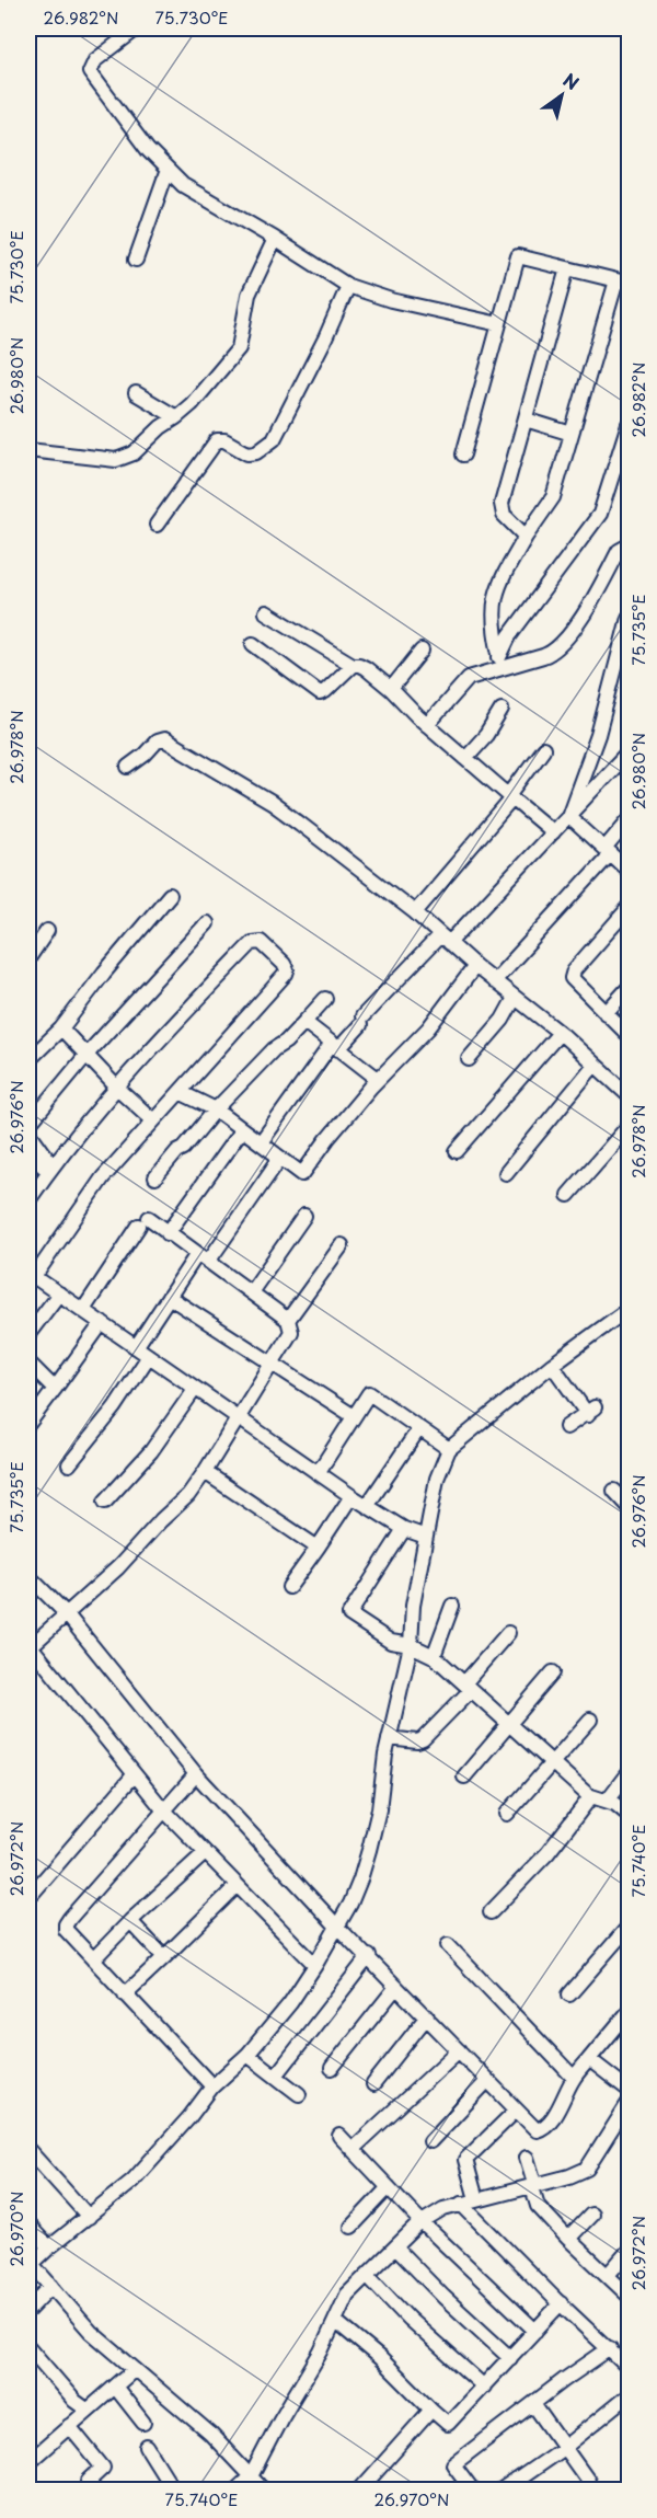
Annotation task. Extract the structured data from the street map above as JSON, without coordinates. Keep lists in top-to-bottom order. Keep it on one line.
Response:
{"north":"top right","coordinates":["26.982°N","75.730°E","26.980°N","75.735°E","26.978°N","26.976°N","26.972°N","75.740°E","26.970°N"]}
